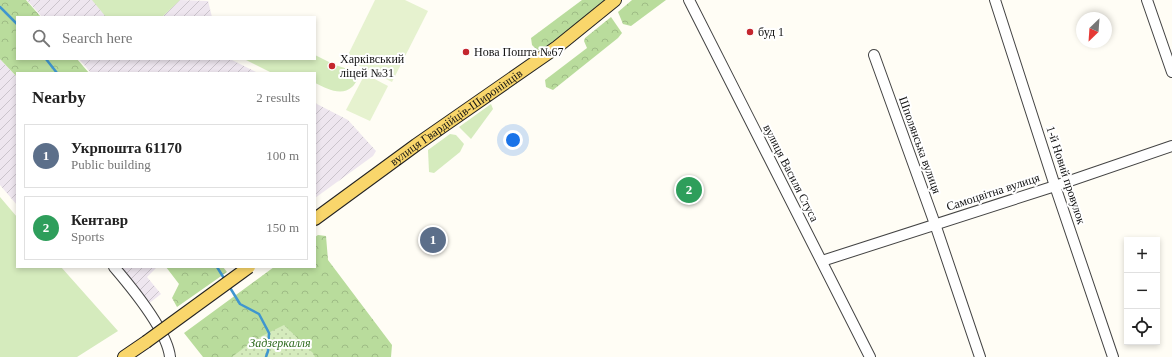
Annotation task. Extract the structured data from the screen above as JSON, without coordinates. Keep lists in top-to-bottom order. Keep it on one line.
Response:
{"streets":{"main road":["вулиця Гвардійців-Широнінців"],"street":["Шполянська вулиця","вулиця Василя Стуса","1-й Новий провулок","Самоцвітна вулиця"]},"crossings":[["Шполянська вулиця","Самоцвітна вулиця"],["вулиця Василя Стуса","Самоцвітна вулиця"],["1-й Новий провулок","Самоцвітна вулиця"]],"parks":["Задзеркалля"],"places":["буд 1","Нова Пошта №67","Харківський ліцей №31"],"north":"bottom left","page":{"search":"Search here","heading":["Nearby","2 results"],"list":[{"mark":"1","name":"Укрпошта 61170","note":"Public building","value":"100 m"},{"mark":"2","name":"Кентавр","note":"Sports","value":"150 m"}],"pins":["2","1"],"map_buttons":["+","−"]}}
